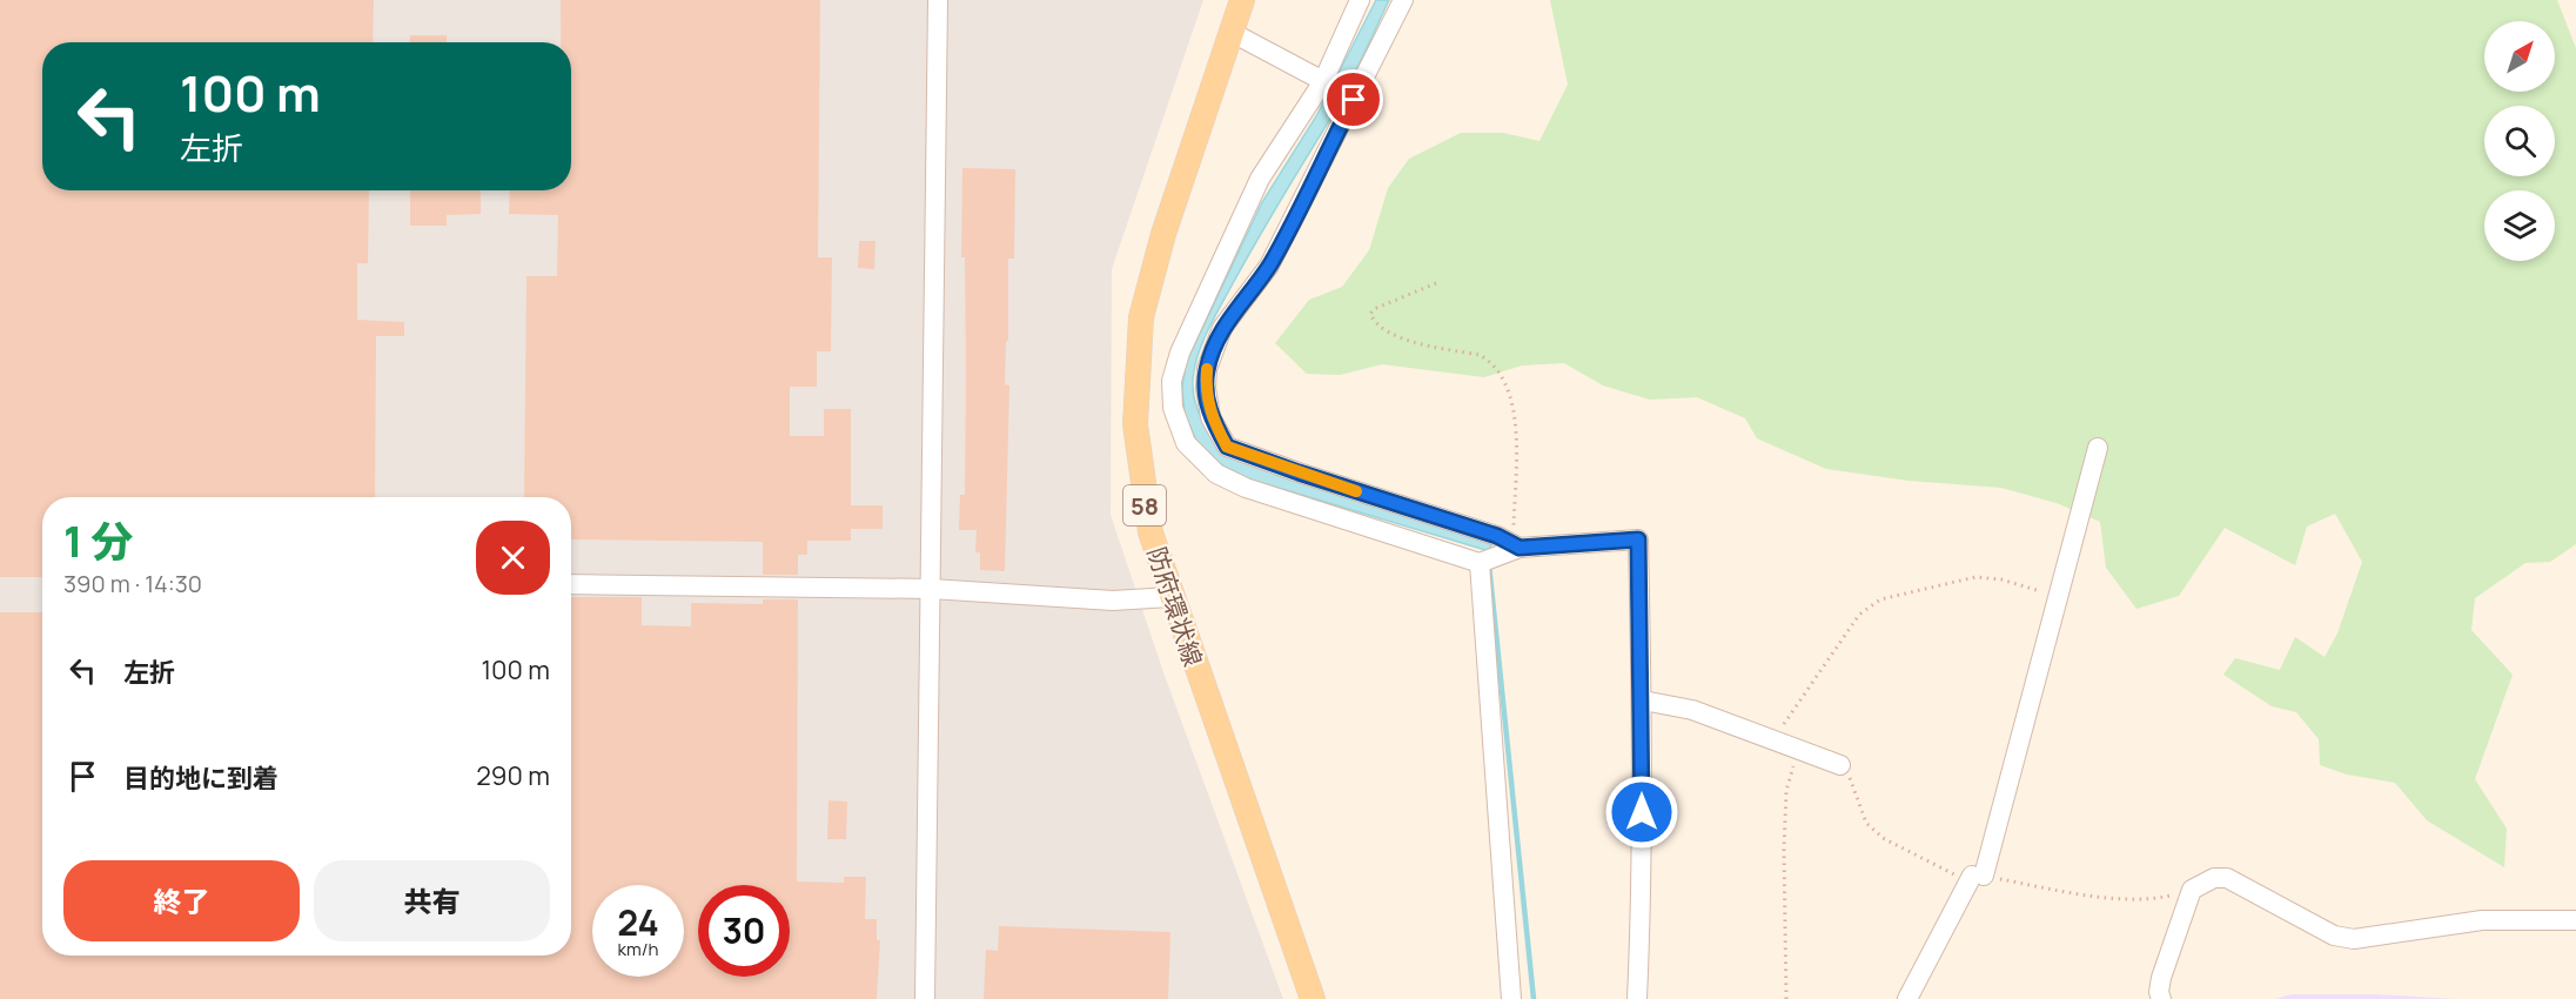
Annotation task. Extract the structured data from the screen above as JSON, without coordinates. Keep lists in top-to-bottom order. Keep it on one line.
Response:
{"streets":{"main road":["58","防府環状線"]},"north":"top right","page":{"turn":["100 m","左折"],"heading":["1 分","390 m · 14:30"],"list":[{"name":"左折","value":"100 m"},{"name":"目的地に到着","value":"290 m"}],"buttons":["終了","共有"],"speed":"24 km/h","limit":"30"}}
